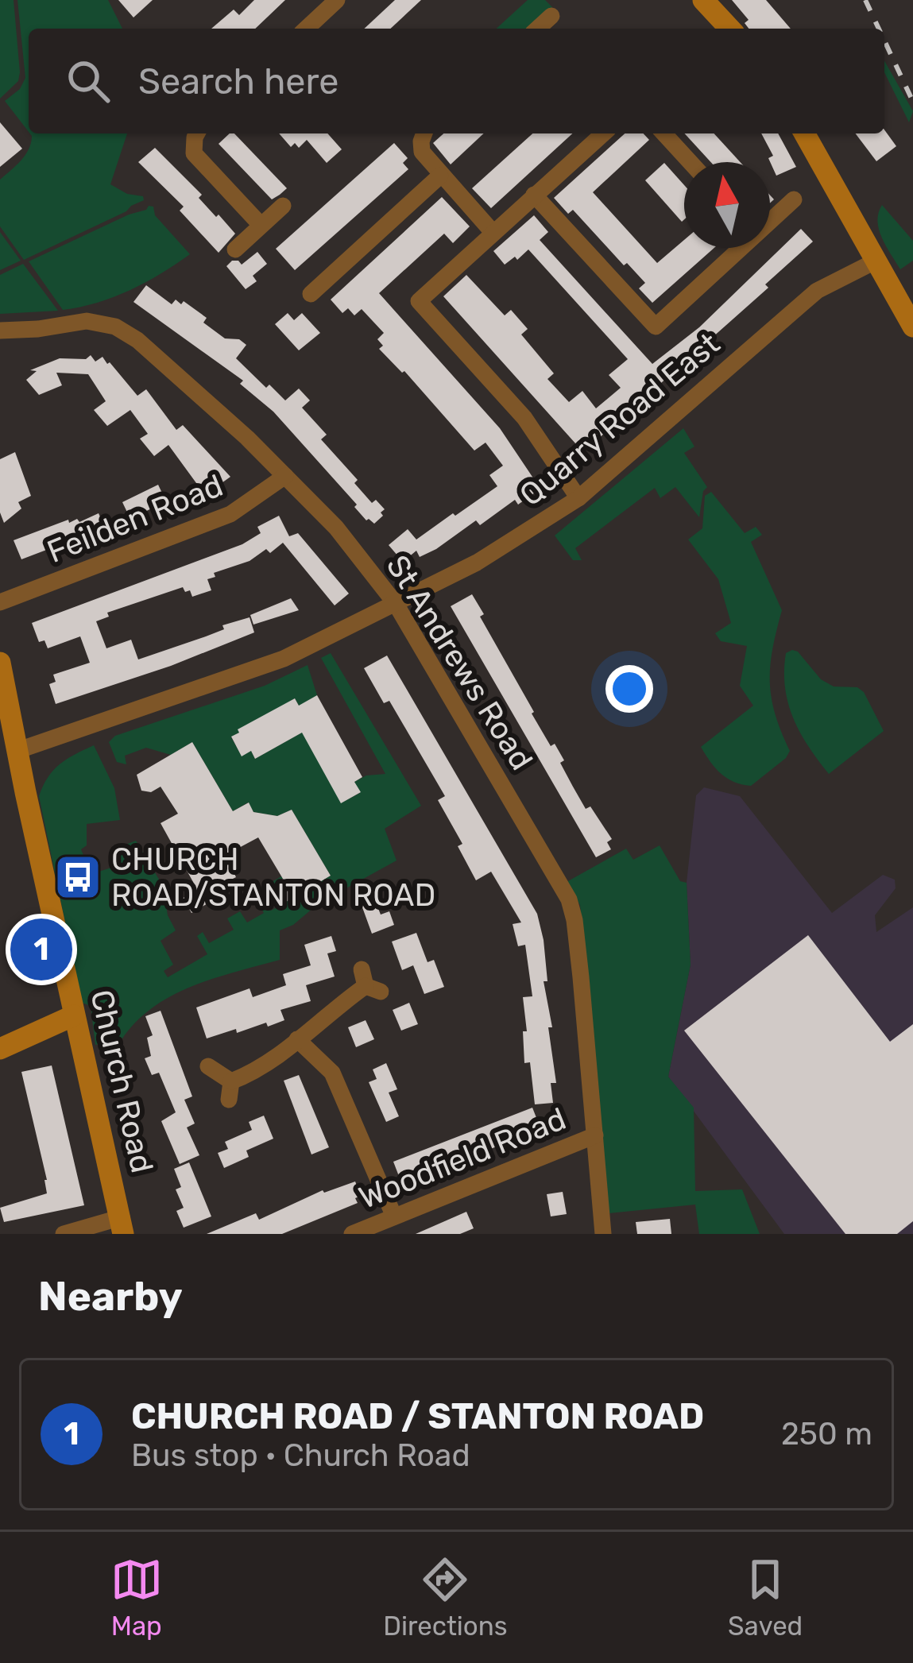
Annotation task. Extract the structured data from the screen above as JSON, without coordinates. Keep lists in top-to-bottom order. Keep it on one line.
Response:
{"streets":{"main road":["Church Road"],"street":["Quarry Road East","Feilden Road","St Andrews Road","Woodfield Road"]},"crossings":[["Quarry Road East","St Andrews Road"],["Quarry Road East","Church Road"],["Feilden Road","St Andrews Road"],["St Andrews Road","Woodfield Road"]],"places":{"bus stop":["CHURCH ROAD/STANTON ROAD"]},"north":"top","page":{"search":"Search here","pins":"1","heading":"Nearby","list":[{"mark":"1","name":"CHURCH ROAD / STANTON ROAD","note":"Bus stop · Church Road","value":"250 m"}],"nav":["Map","Directions","Saved"]}}
